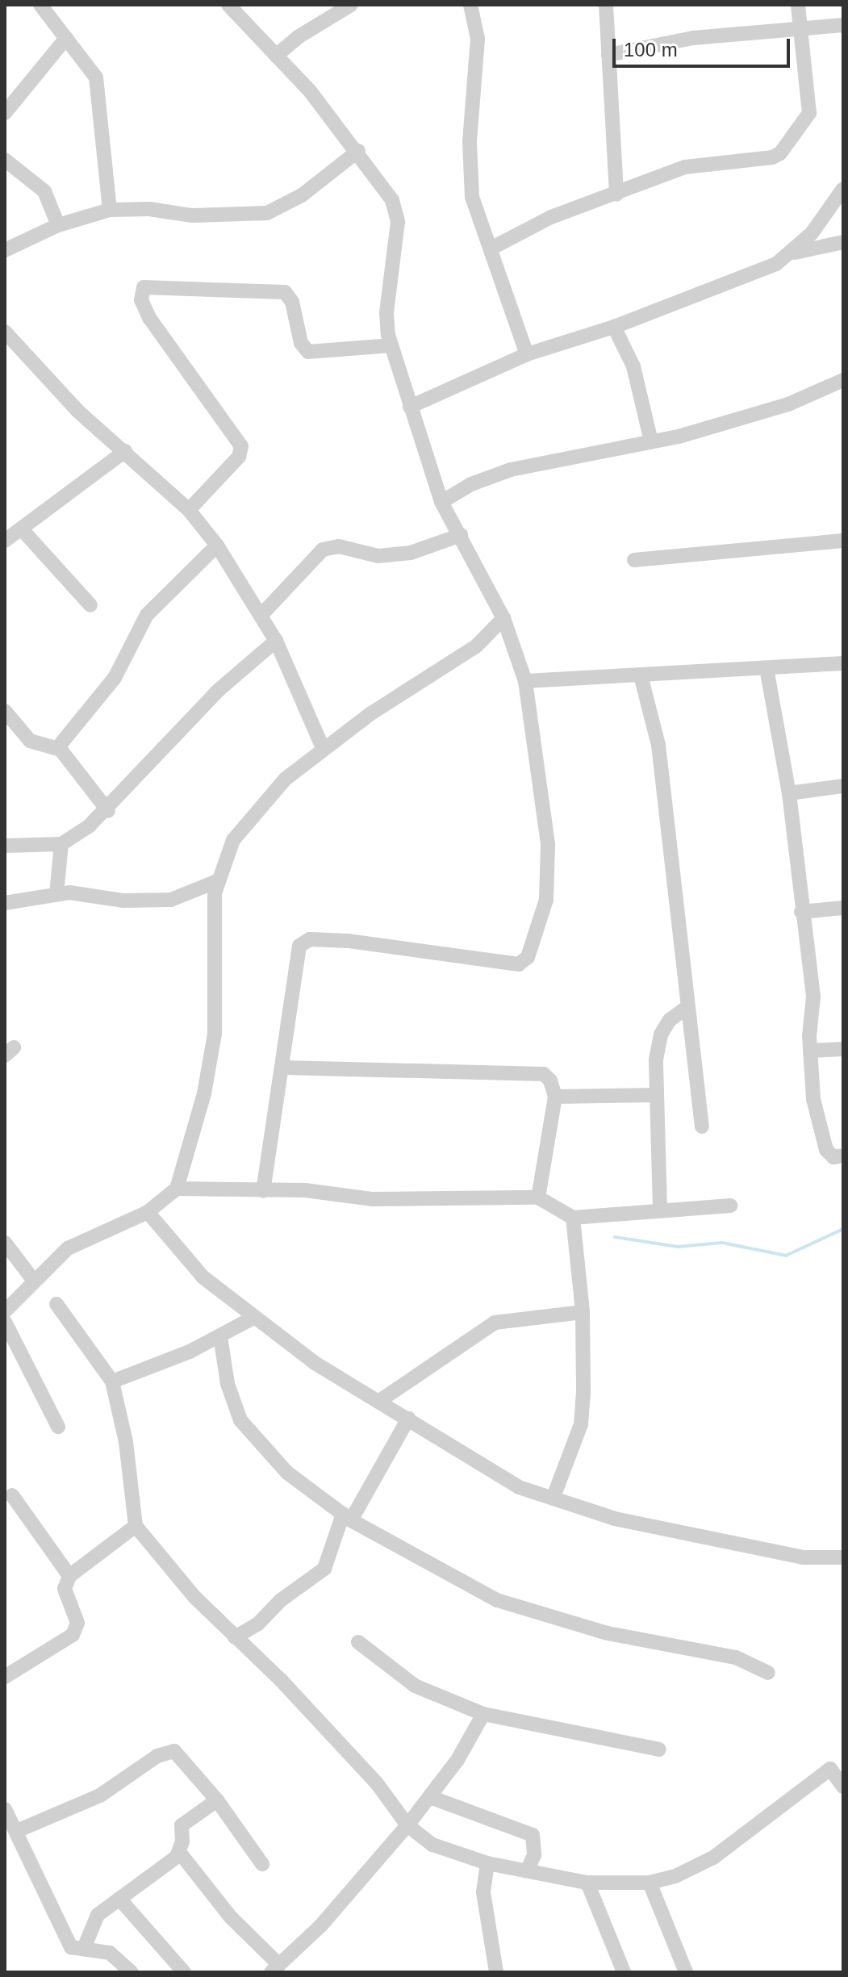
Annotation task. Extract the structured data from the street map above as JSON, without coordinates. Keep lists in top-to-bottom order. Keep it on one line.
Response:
{"scale_bar":"100 m"}
